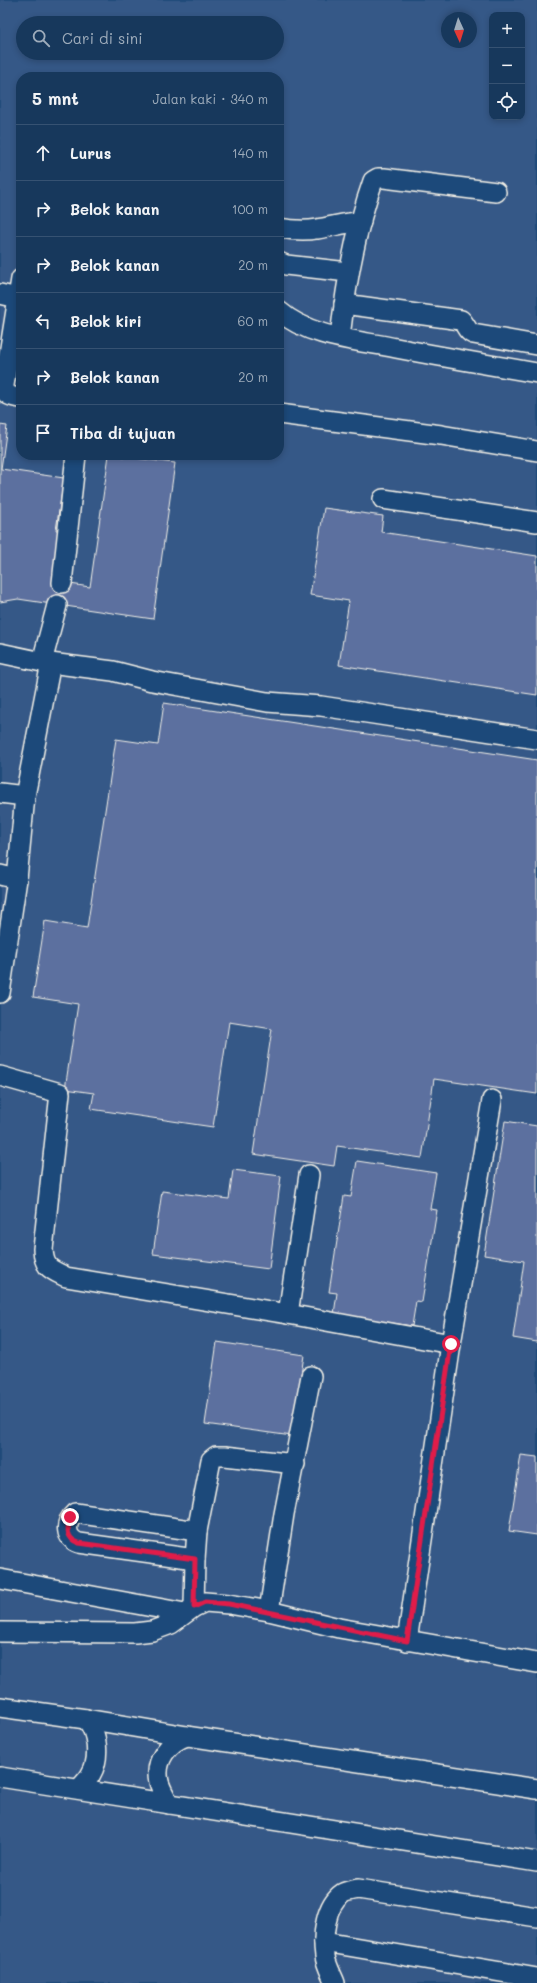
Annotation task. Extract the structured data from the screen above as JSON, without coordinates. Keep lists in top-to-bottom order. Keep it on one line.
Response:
{"north":"bottom","page":{"map_buttons":["+","−"],"search":"Cari di sini","heading":["5 mnt","Jalan kaki · 340 m"],"list":[["Lurus","140 m"],["Belok kanan","100 m"],["Belok kanan","20 m"],["Belok kiri","60 m"],["Belok kanan","20 m"],"Tiba di tujuan"]}}
